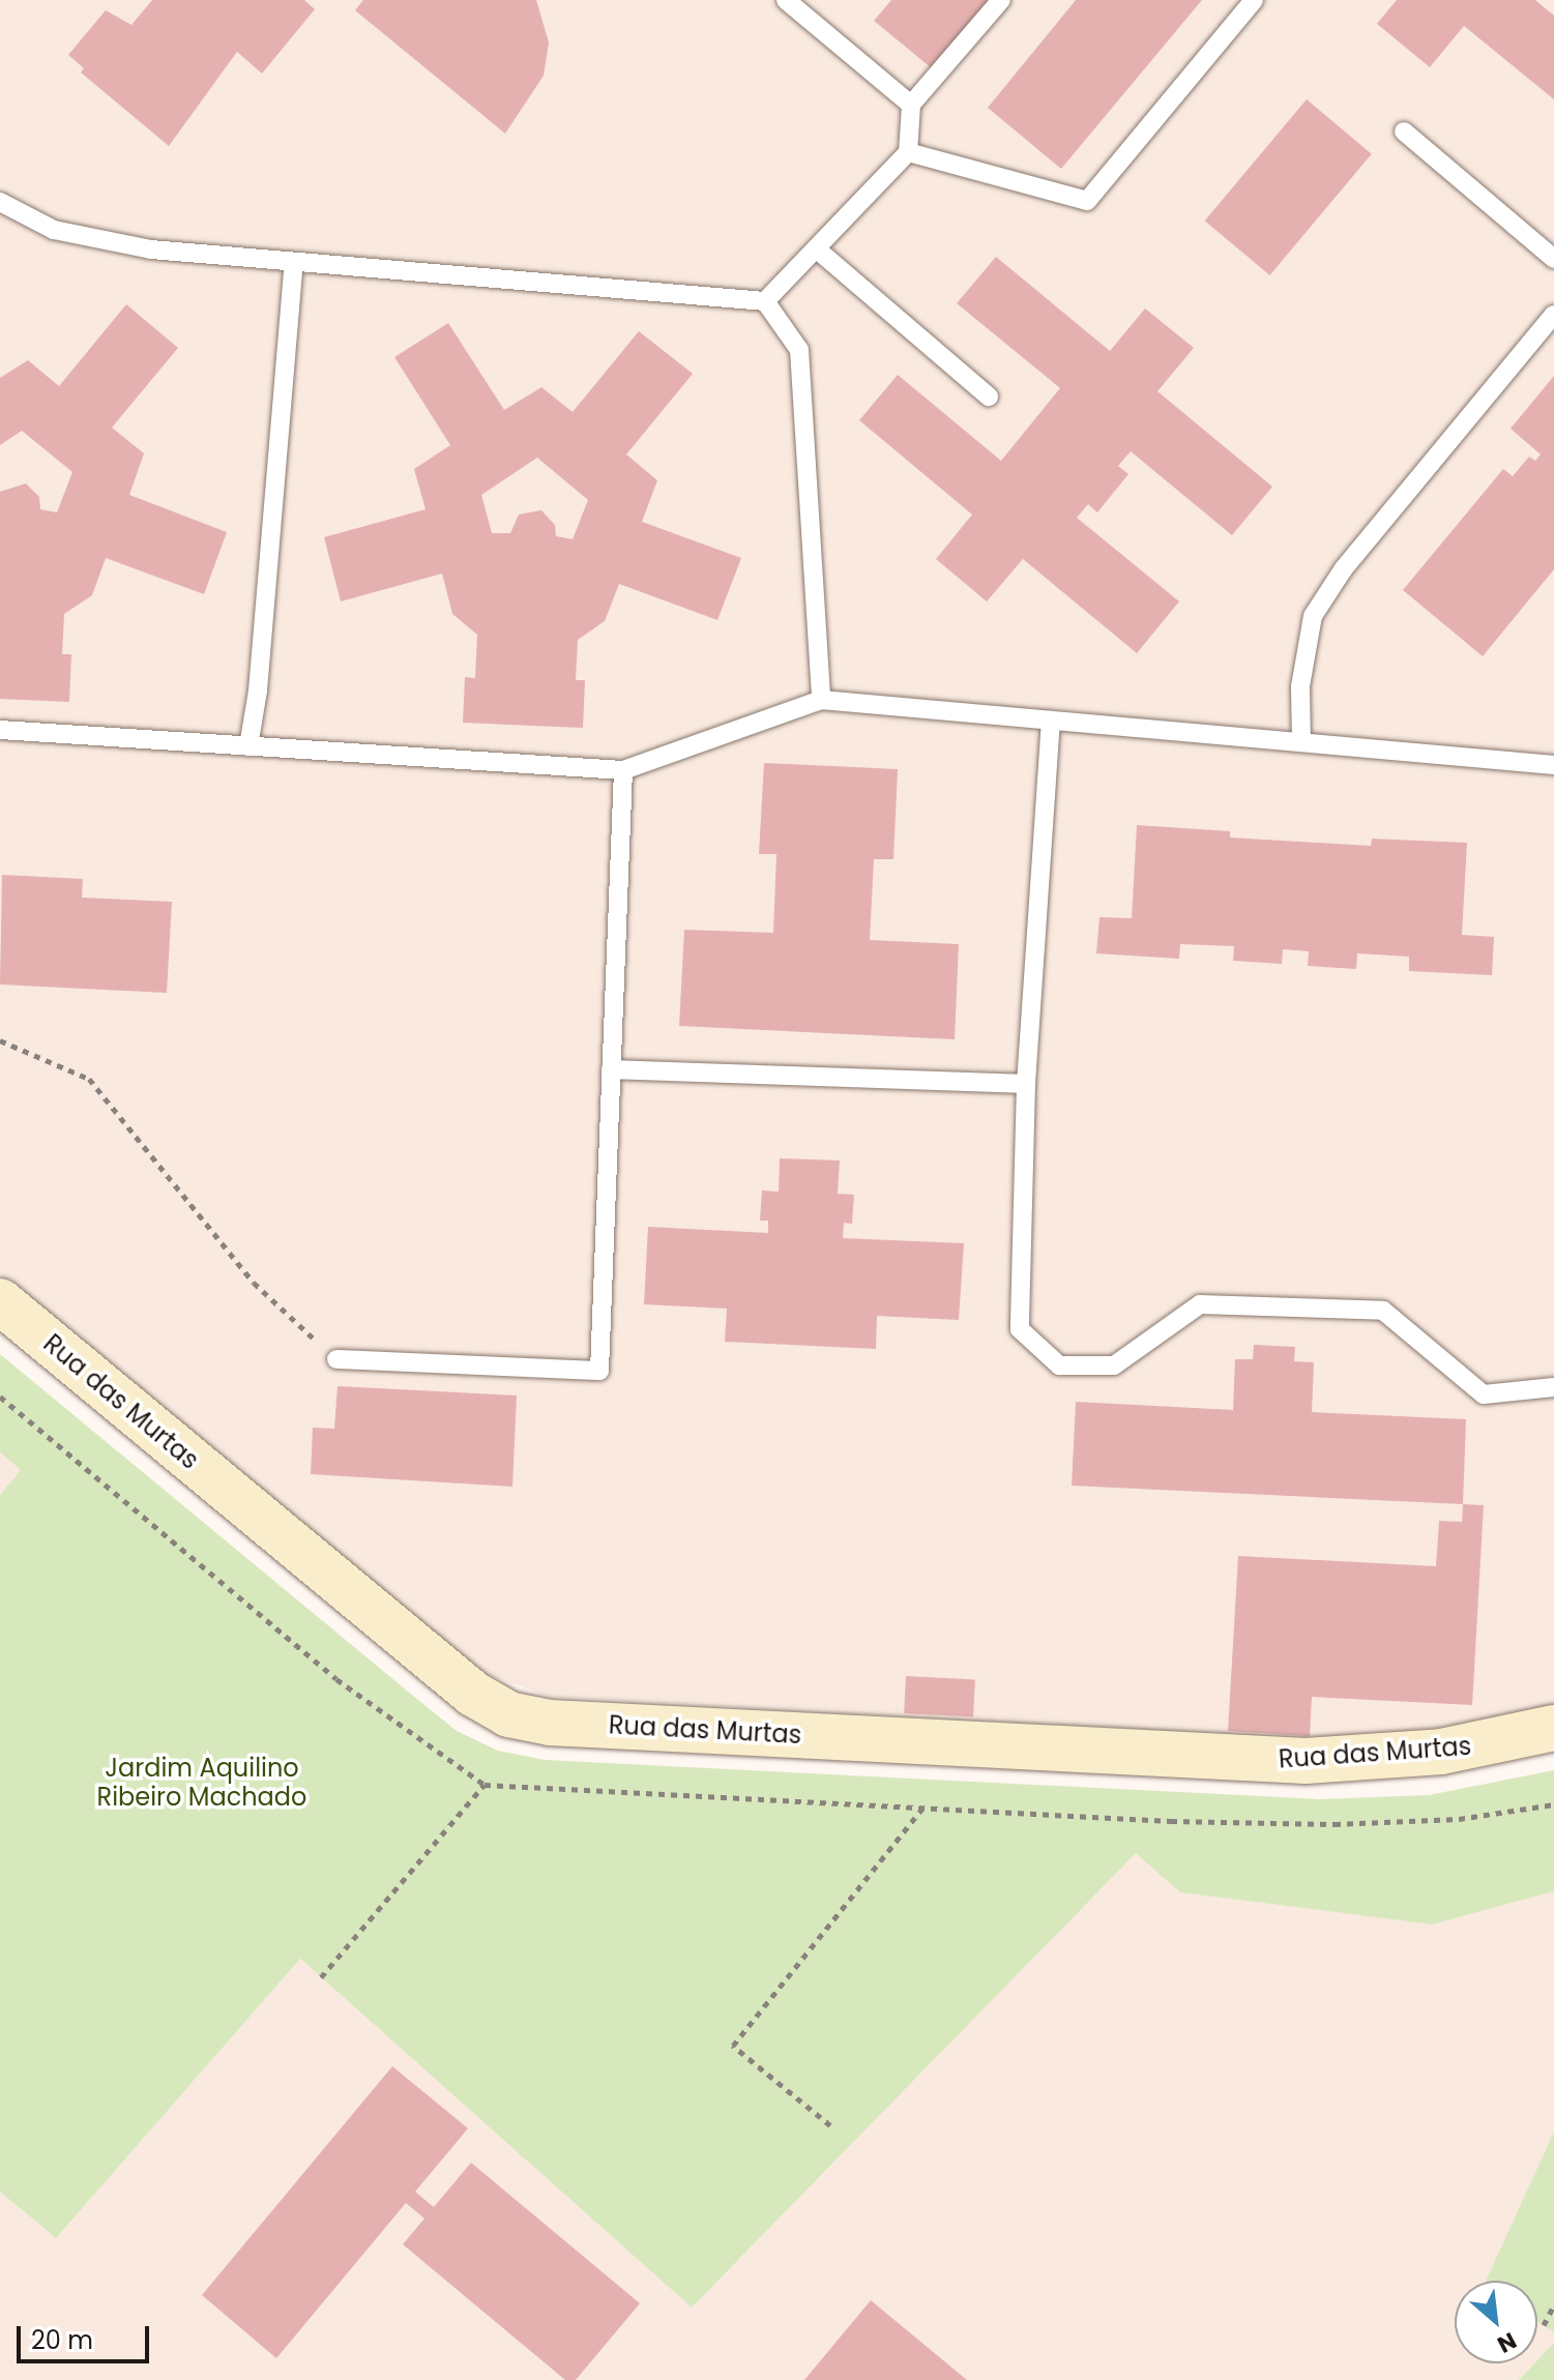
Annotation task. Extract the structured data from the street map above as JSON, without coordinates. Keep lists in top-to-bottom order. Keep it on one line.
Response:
{"streets":{"street":["Rua das Murtas"]},"parks":["Jardim Aquilino Ribeiro Machado"],"scale_bar":"20 m","north":"bottom right"}
